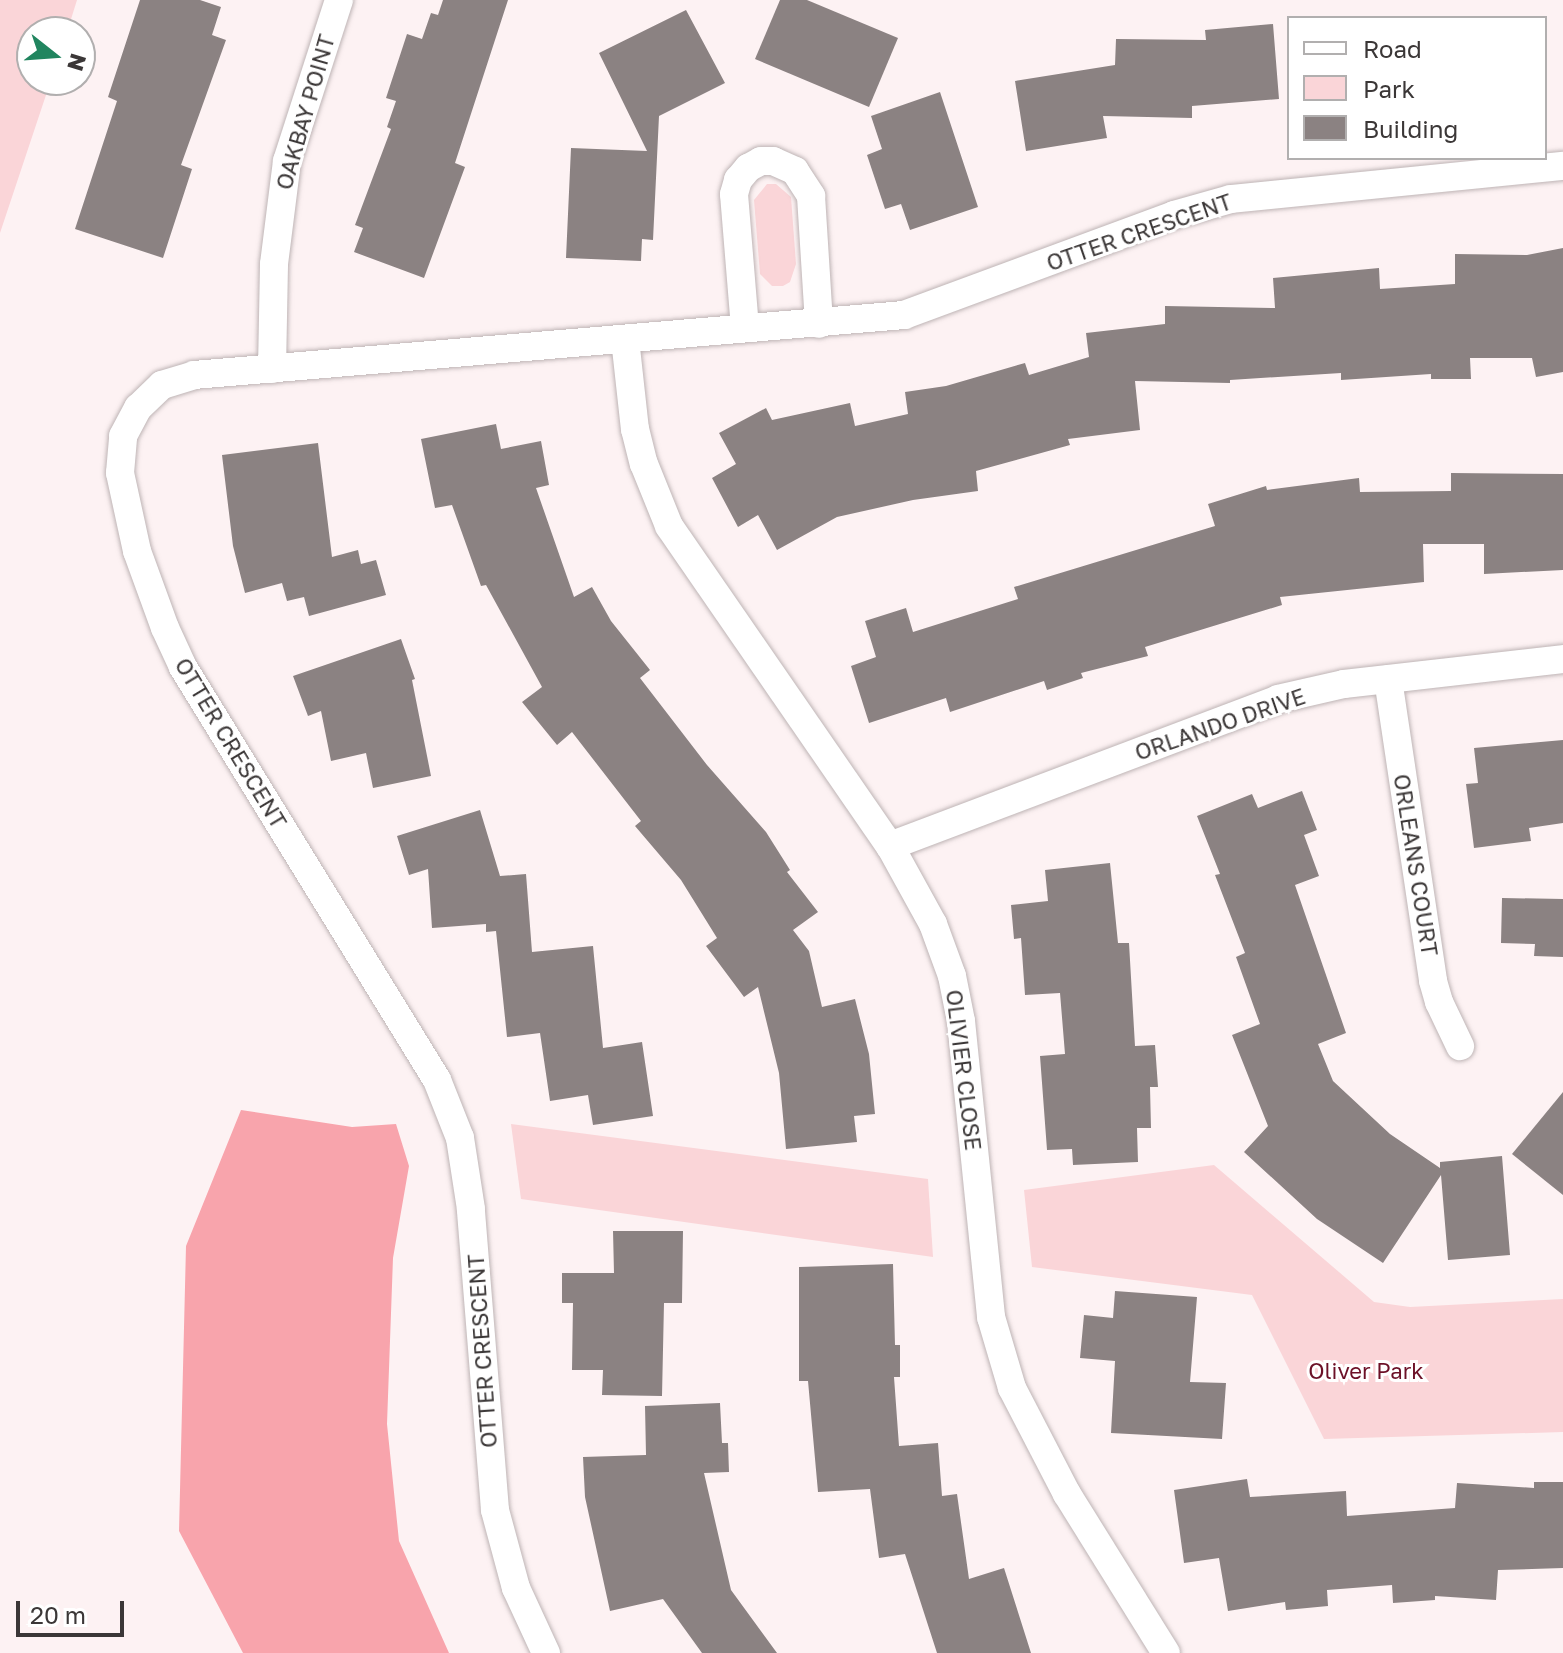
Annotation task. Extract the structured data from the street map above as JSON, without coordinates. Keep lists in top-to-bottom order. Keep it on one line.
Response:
{"streets":{"street":["OAKBAY POINT","OTTER CRESCENT","ORLANDO DRIVE","ORLEANS COURT","OLIVIER CLOSE"]},"crossings":[["OAKBAY POINT","OTTER CRESCENT"],["OTTER CRESCENT","OLIVIER CLOSE"],["ORLANDO DRIVE","ORLEANS COURT"],["ORLANDO DRIVE","OLIVIER CLOSE"]],"parks":["Oliver Park"],"legend":["Road","Park","Building"],"scale_bar":"20 m","north":"right"}
